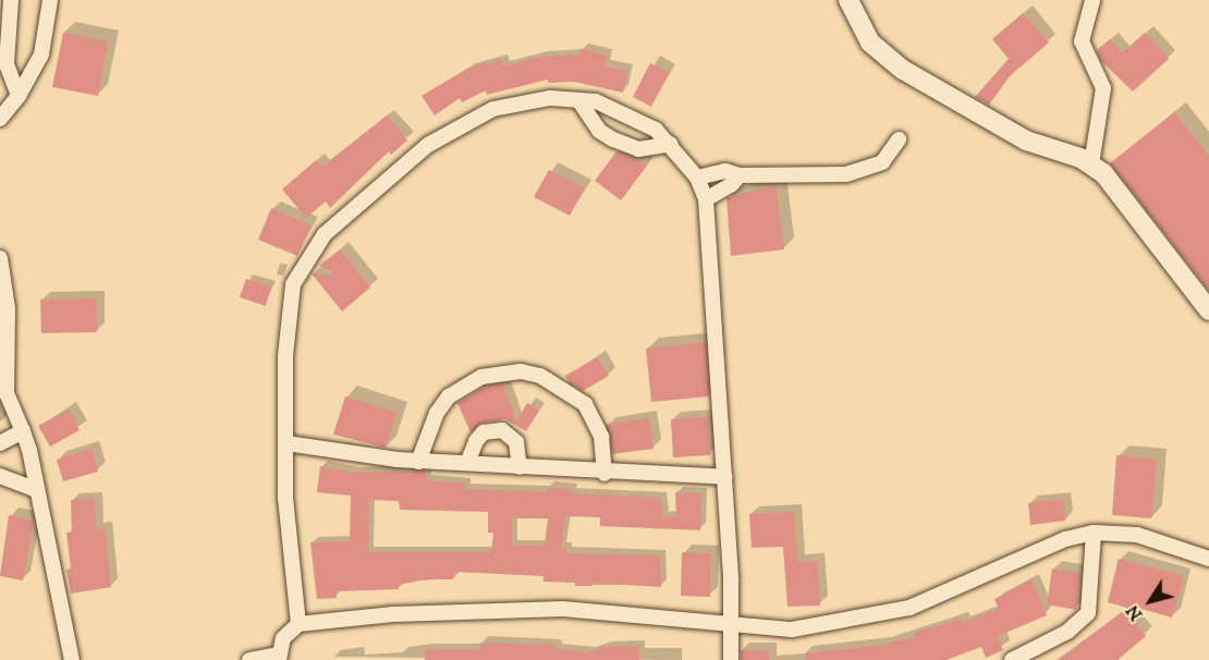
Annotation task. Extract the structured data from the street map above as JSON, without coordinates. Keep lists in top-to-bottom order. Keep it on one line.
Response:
{"north":"bottom left"}
